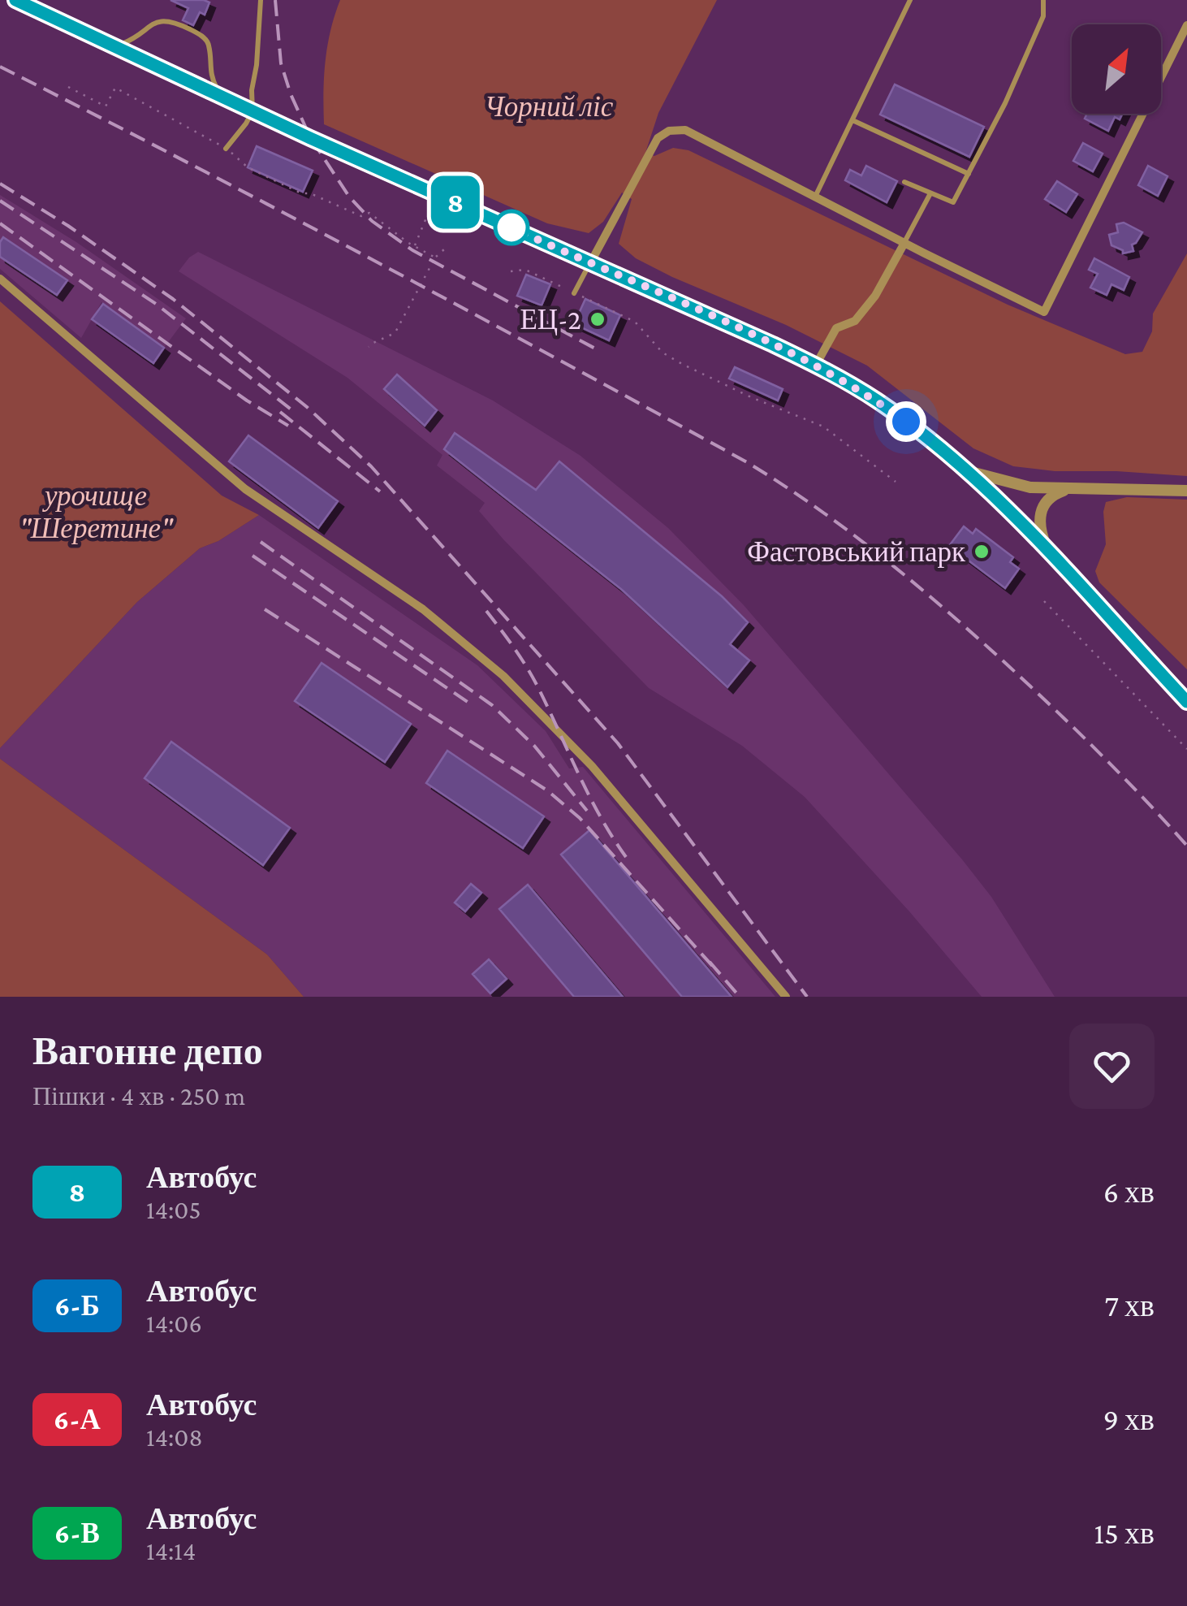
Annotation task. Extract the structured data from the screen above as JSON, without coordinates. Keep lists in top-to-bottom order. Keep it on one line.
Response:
{"parks":["Чорний ліс","урочище \"Шеретине\""],"places":["ЕЦ-2","Фастовський парк"],"lines":["bus line 8"],"north":"top right","page":{"on_map":"8","heading":["Вагонне депо","Пішки · 4 хв · 250 m"],"list":[{"mark":"8","name":"Автобус","note":"14:05","value":"6 хв"},{"mark":"6-Б","name":"Автобус","note":"14:06","value":"7 хв"},{"mark":"6-А","name":"Автобус","note":"14:08","value":"9 хв"},{"mark":"6-В","name":"Автобус","note":"14:14","value":"15 хв"}]}}
